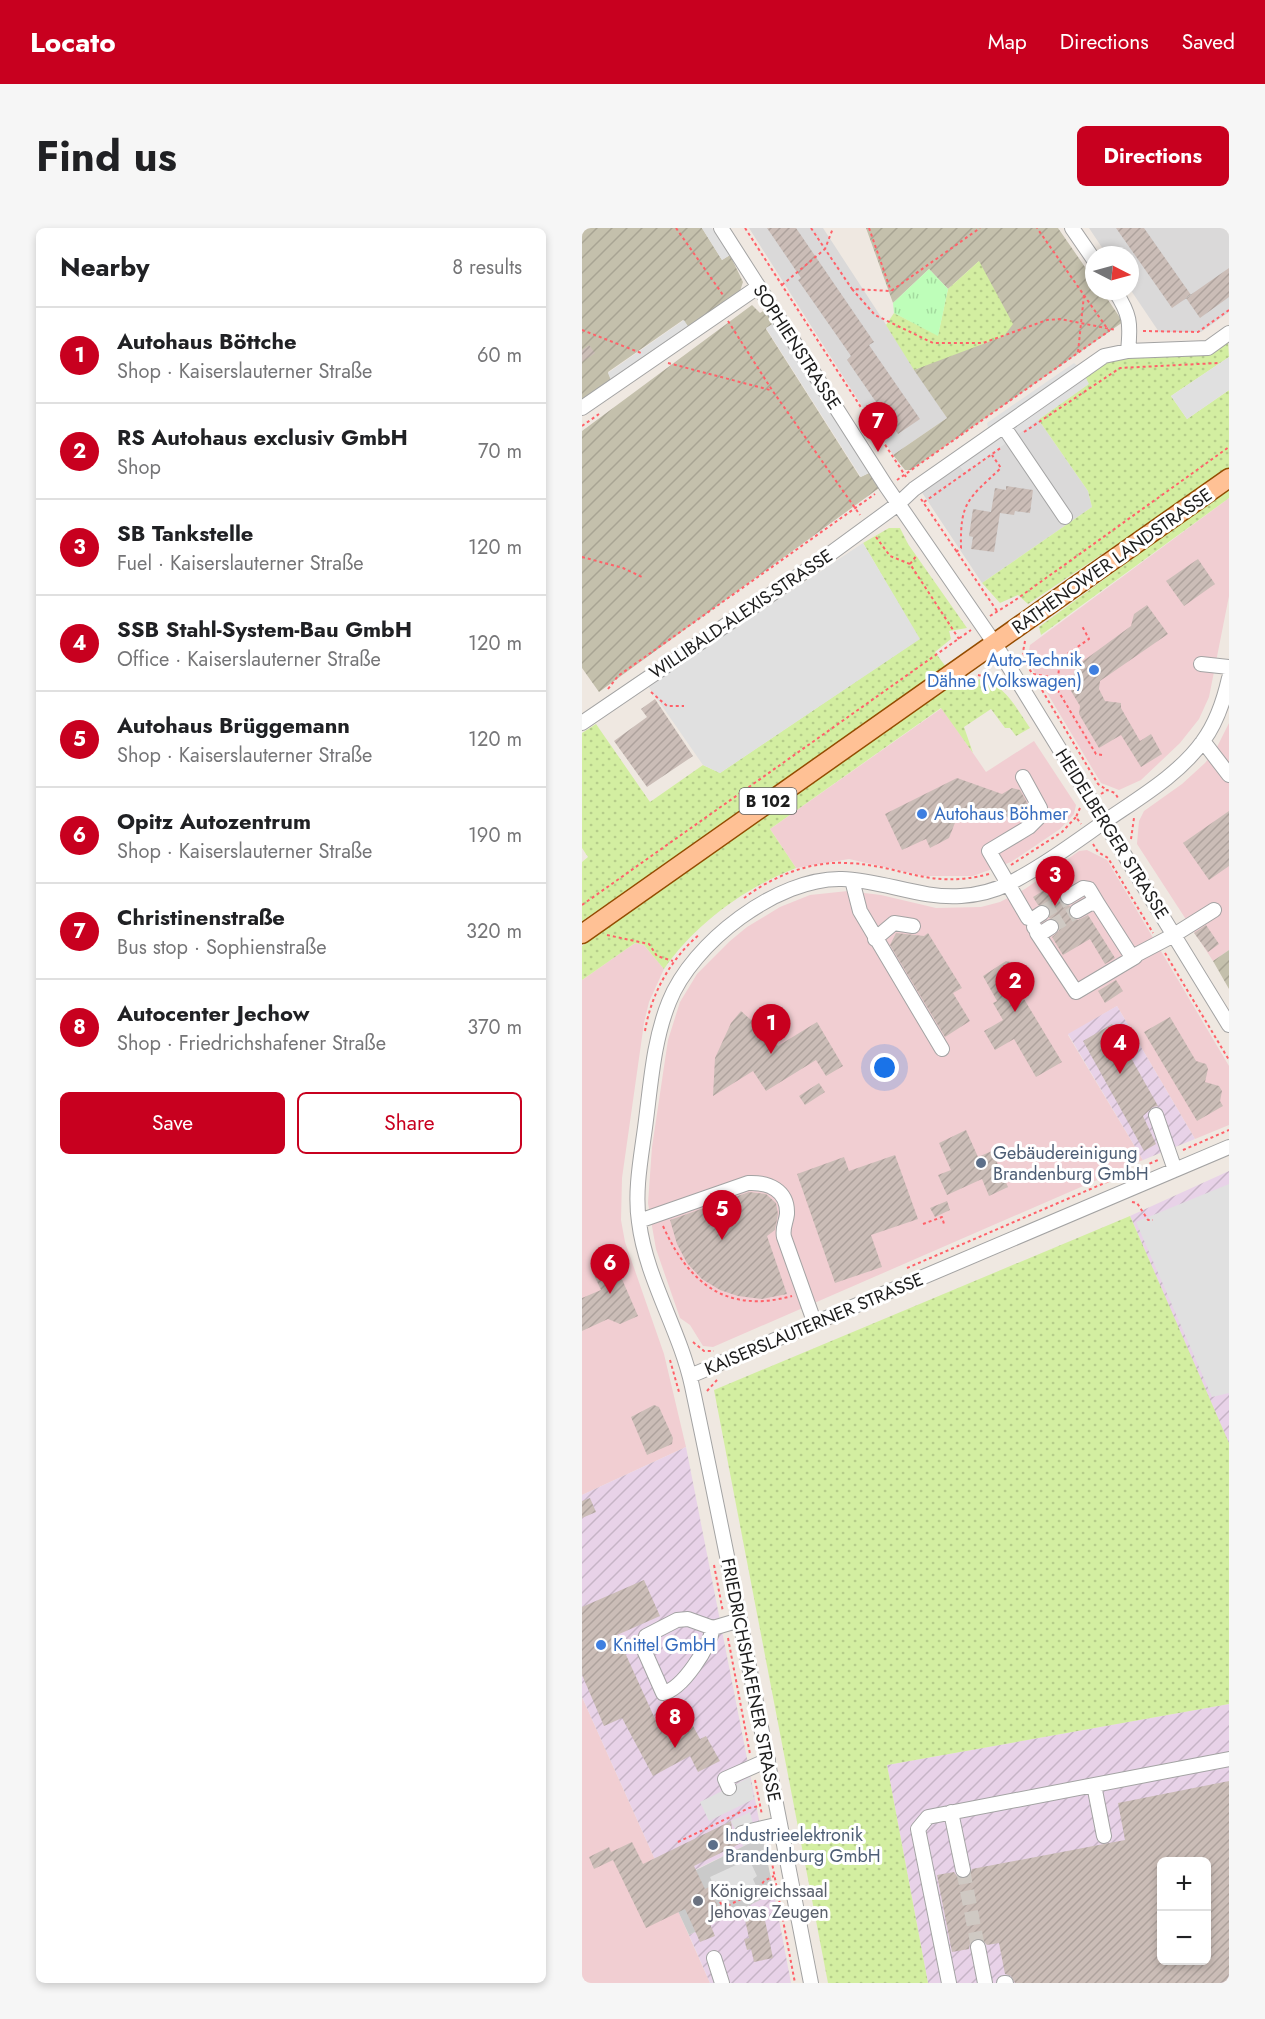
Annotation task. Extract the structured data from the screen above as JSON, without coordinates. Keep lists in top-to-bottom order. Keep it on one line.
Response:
{"streets":{"main road":["RATHENOWER LANDSTRASSE","B 102"],"street":["SOPHIENSTRASSE","WILLIBALD-ALEXIS-STRASSE","HEIDELBERGER STRASSE","KAISERSLAUTERNER STRASSE","FRIEDRICHSHAFENER STRASSE"]},"crossings":[["SOPHIENSTRASSE","RATHENOWER LANDSTRASSE"],["SOPHIENSTRASSE","WILLIBALD-ALEXIS-STRASSE"],["SOPHIENSTRASSE","HEIDELBERGER STRASSE"],["RATHENOWER LANDSTRASSE","HEIDELBERGER STRASSE"],["HEIDELBERGER STRASSE","KAISERSLAUTERNER STRASSE"],["KAISERSLAUTERNER STRASSE","FRIEDRICHSHAFENER STRASSE"]],"places":["Auto-Technik Dähne (Volkswagen)","Autohaus Böhmer","Gebäudereinigung Brandenburg GmbH","Knittel GmbH","Industrieelektronik Brandenburg GmbH","Königreichssaal Jehovas Zeugen"],"north":"right","page":{"header":"Locato","nav":["Map","Directions","Saved"],"title":"Find us","buttons":["Directions",["Save","Share"]],"heading":["Nearby","8 results"],"list":[{"mark":"1","name":"Autohaus Böttche","note":"Shop · Kaiserslauterner Straße","value":"60 m"},{"mark":"2","name":"RS Autohaus exclusiv GmbH","note":"Shop","value":"70 m"},{"mark":"3","name":"SB Tankstelle","note":"Fuel · Kaiserslauterner Straße","value":"120 m"},{"mark":"4","name":"SSB Stahl-System-Bau GmbH","note":"Office · Kaiserslauterner Straße","value":"120 m"},{"mark":"5","name":"Autohaus Brüggemann","note":"Shop · Kaiserslauterner Straße","value":"120 m"},{"mark":"6","name":"Opitz Autozentrum","note":"Shop · Kaiserslauterner Straße","value":"190 m"},{"mark":"7","name":"Christinenstraße","note":"Bus stop · Sophienstraße","value":"320 m"},{"mark":"8","name":"Autocenter Jechow","note":"Shop · Friedrichshafener Straße","value":"370 m"}],"pins":["7","3","2","1","4","5","6","8"],"map_buttons":["+","−"]}}
